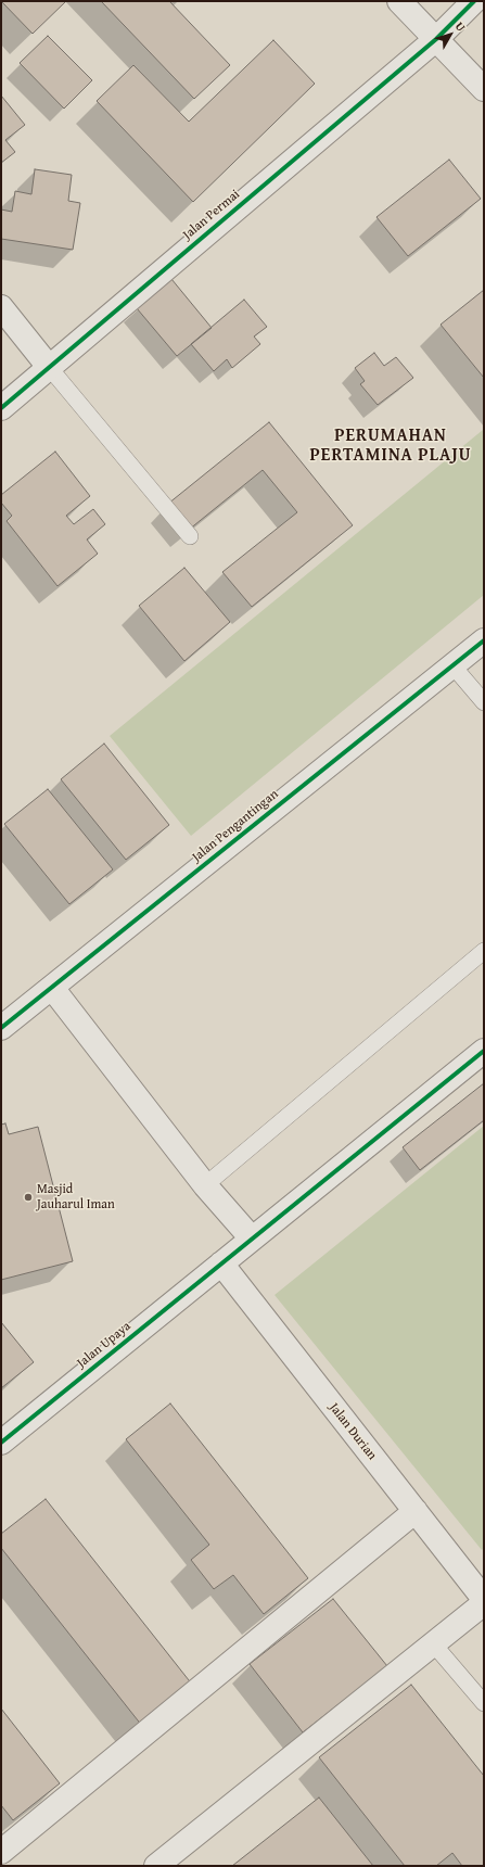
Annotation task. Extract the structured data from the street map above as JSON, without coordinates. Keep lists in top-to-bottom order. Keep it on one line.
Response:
{"streets":{"street":["Jalan Permai","Jalan Pengantingan","Jalan Upaya","Jalan Durian"]},"crossings":[["Jalan Upaya","Jalan Durian"]],"districts":["PERUMAHAN PERTAMINA PLAJU"],"places":["Masjid Jauharul Iman"],"north":"top right"}
